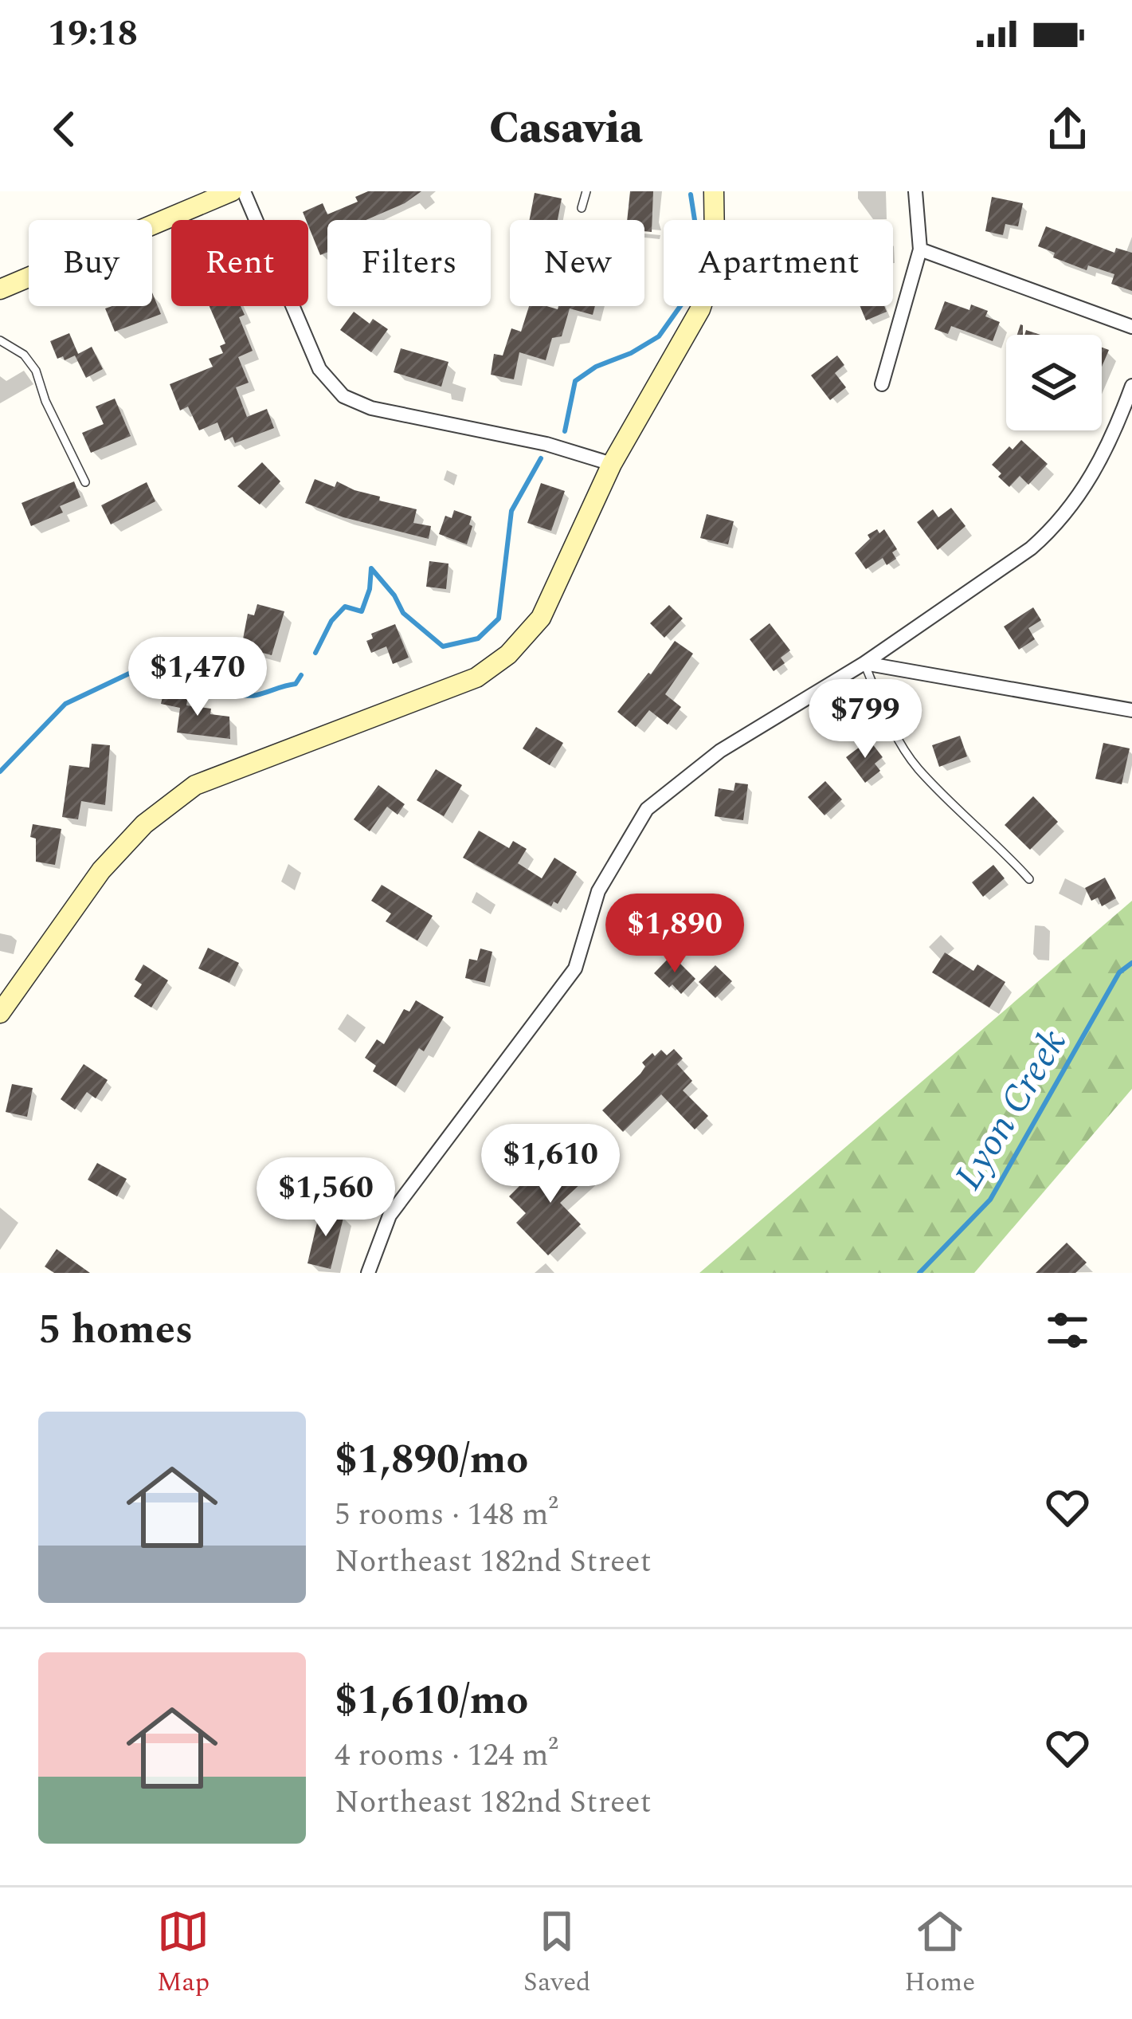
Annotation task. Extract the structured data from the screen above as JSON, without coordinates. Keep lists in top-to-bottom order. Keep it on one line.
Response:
{"water":["Lyon Creek"],"page":{"status":"19:18","header":"Casavia","chip":["Buy","Rent","Filters","New","Apartment"],"price":["$1,470","$799","$1,890","$1,610","$1,560"],"heading":"5 homes","list":[{"name":"$1,890/mo","note":"5 rooms · 148 m² · Northeast 182nd Street"},{"name":"$1,610/mo","note":"4 rooms · 124 m² · Northeast 182nd Street"}],"tabs":["Map","Saved","Home"]}}
